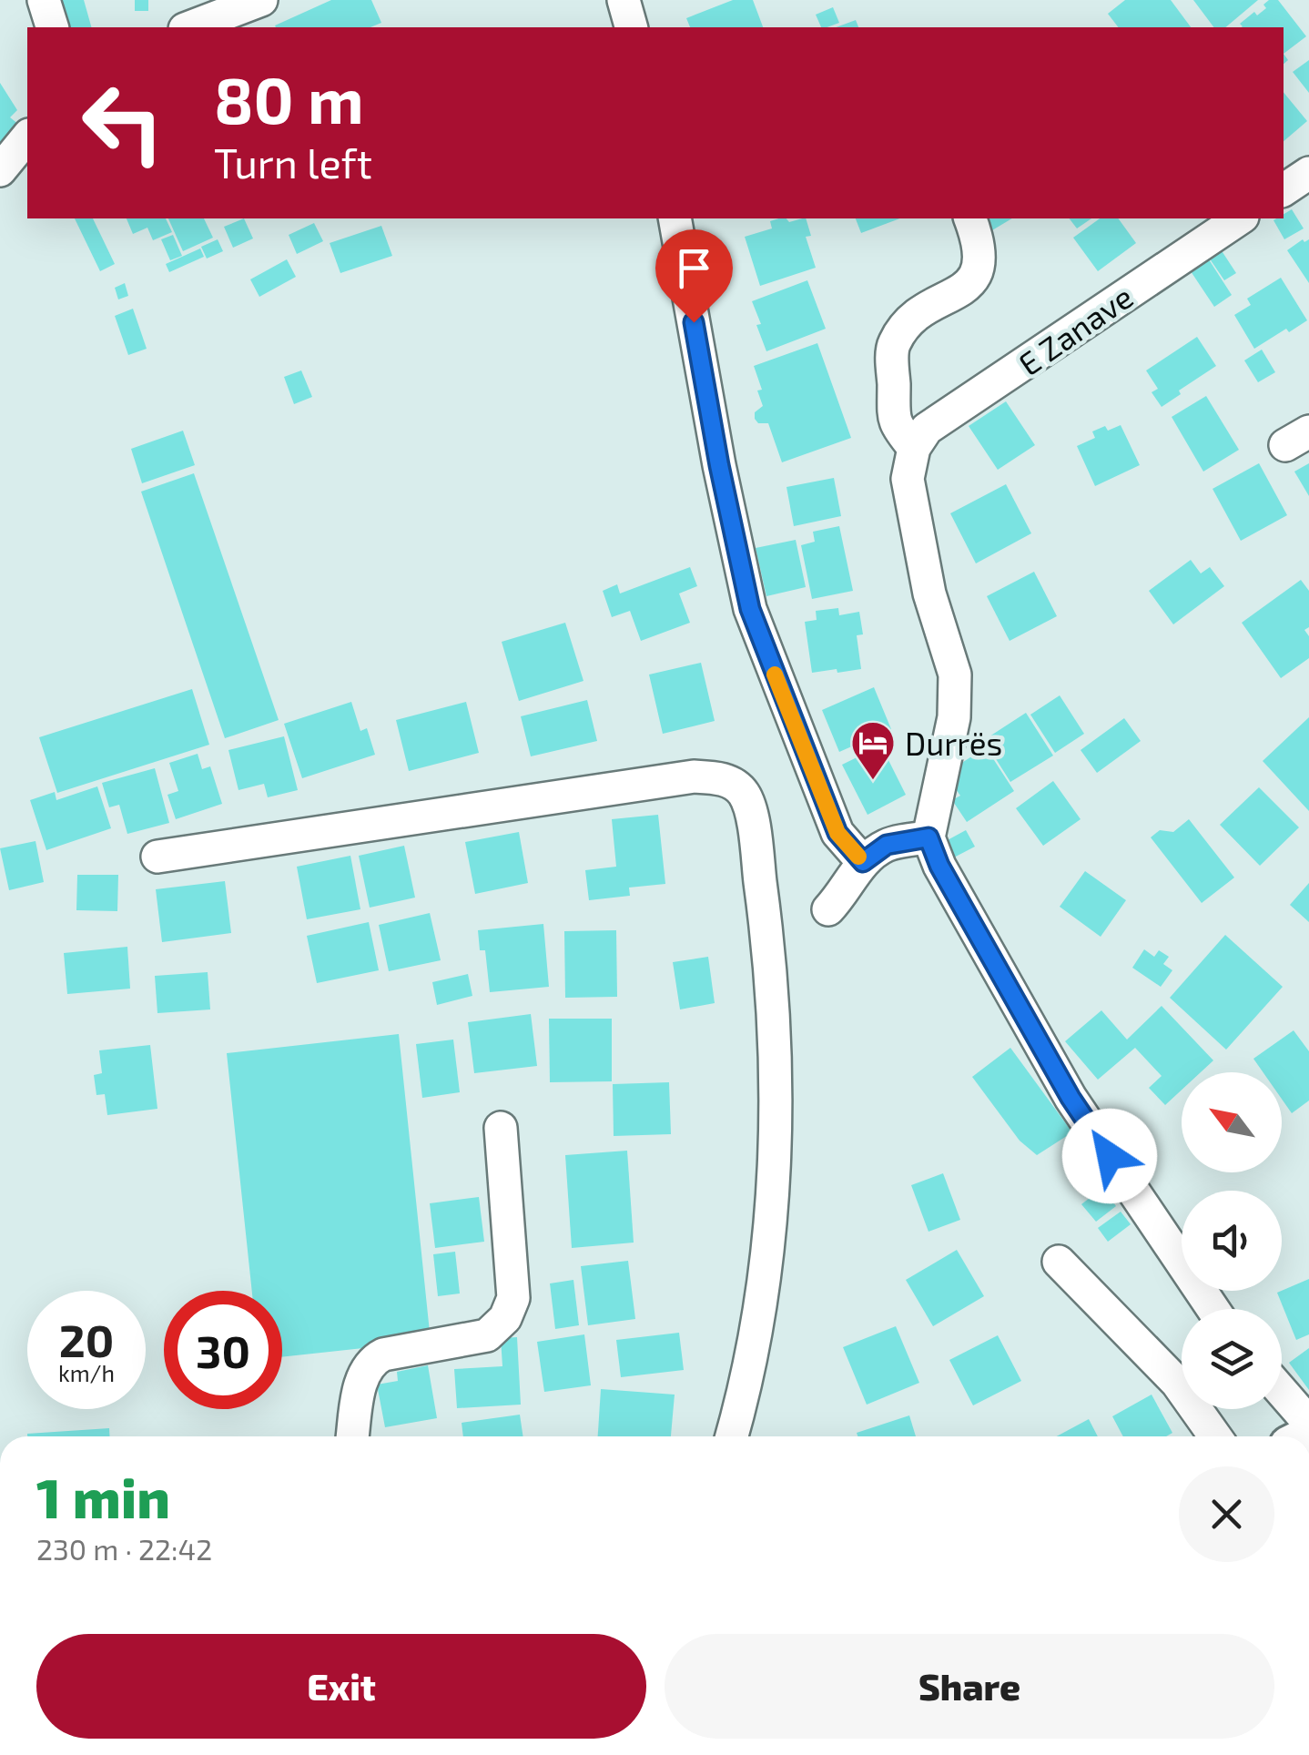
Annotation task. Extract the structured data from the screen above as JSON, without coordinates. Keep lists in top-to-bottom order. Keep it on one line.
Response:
{"streets":{"street":["E Zanave"]},"places":{"hotel":["Durrës"]},"north":"top left","page":{"turn":["80 m","Turn left"],"speed":"20 km/h","limit":"30","heading":["1 min","230 m · 22:42"],"buttons":["Exit","Share"]}}
